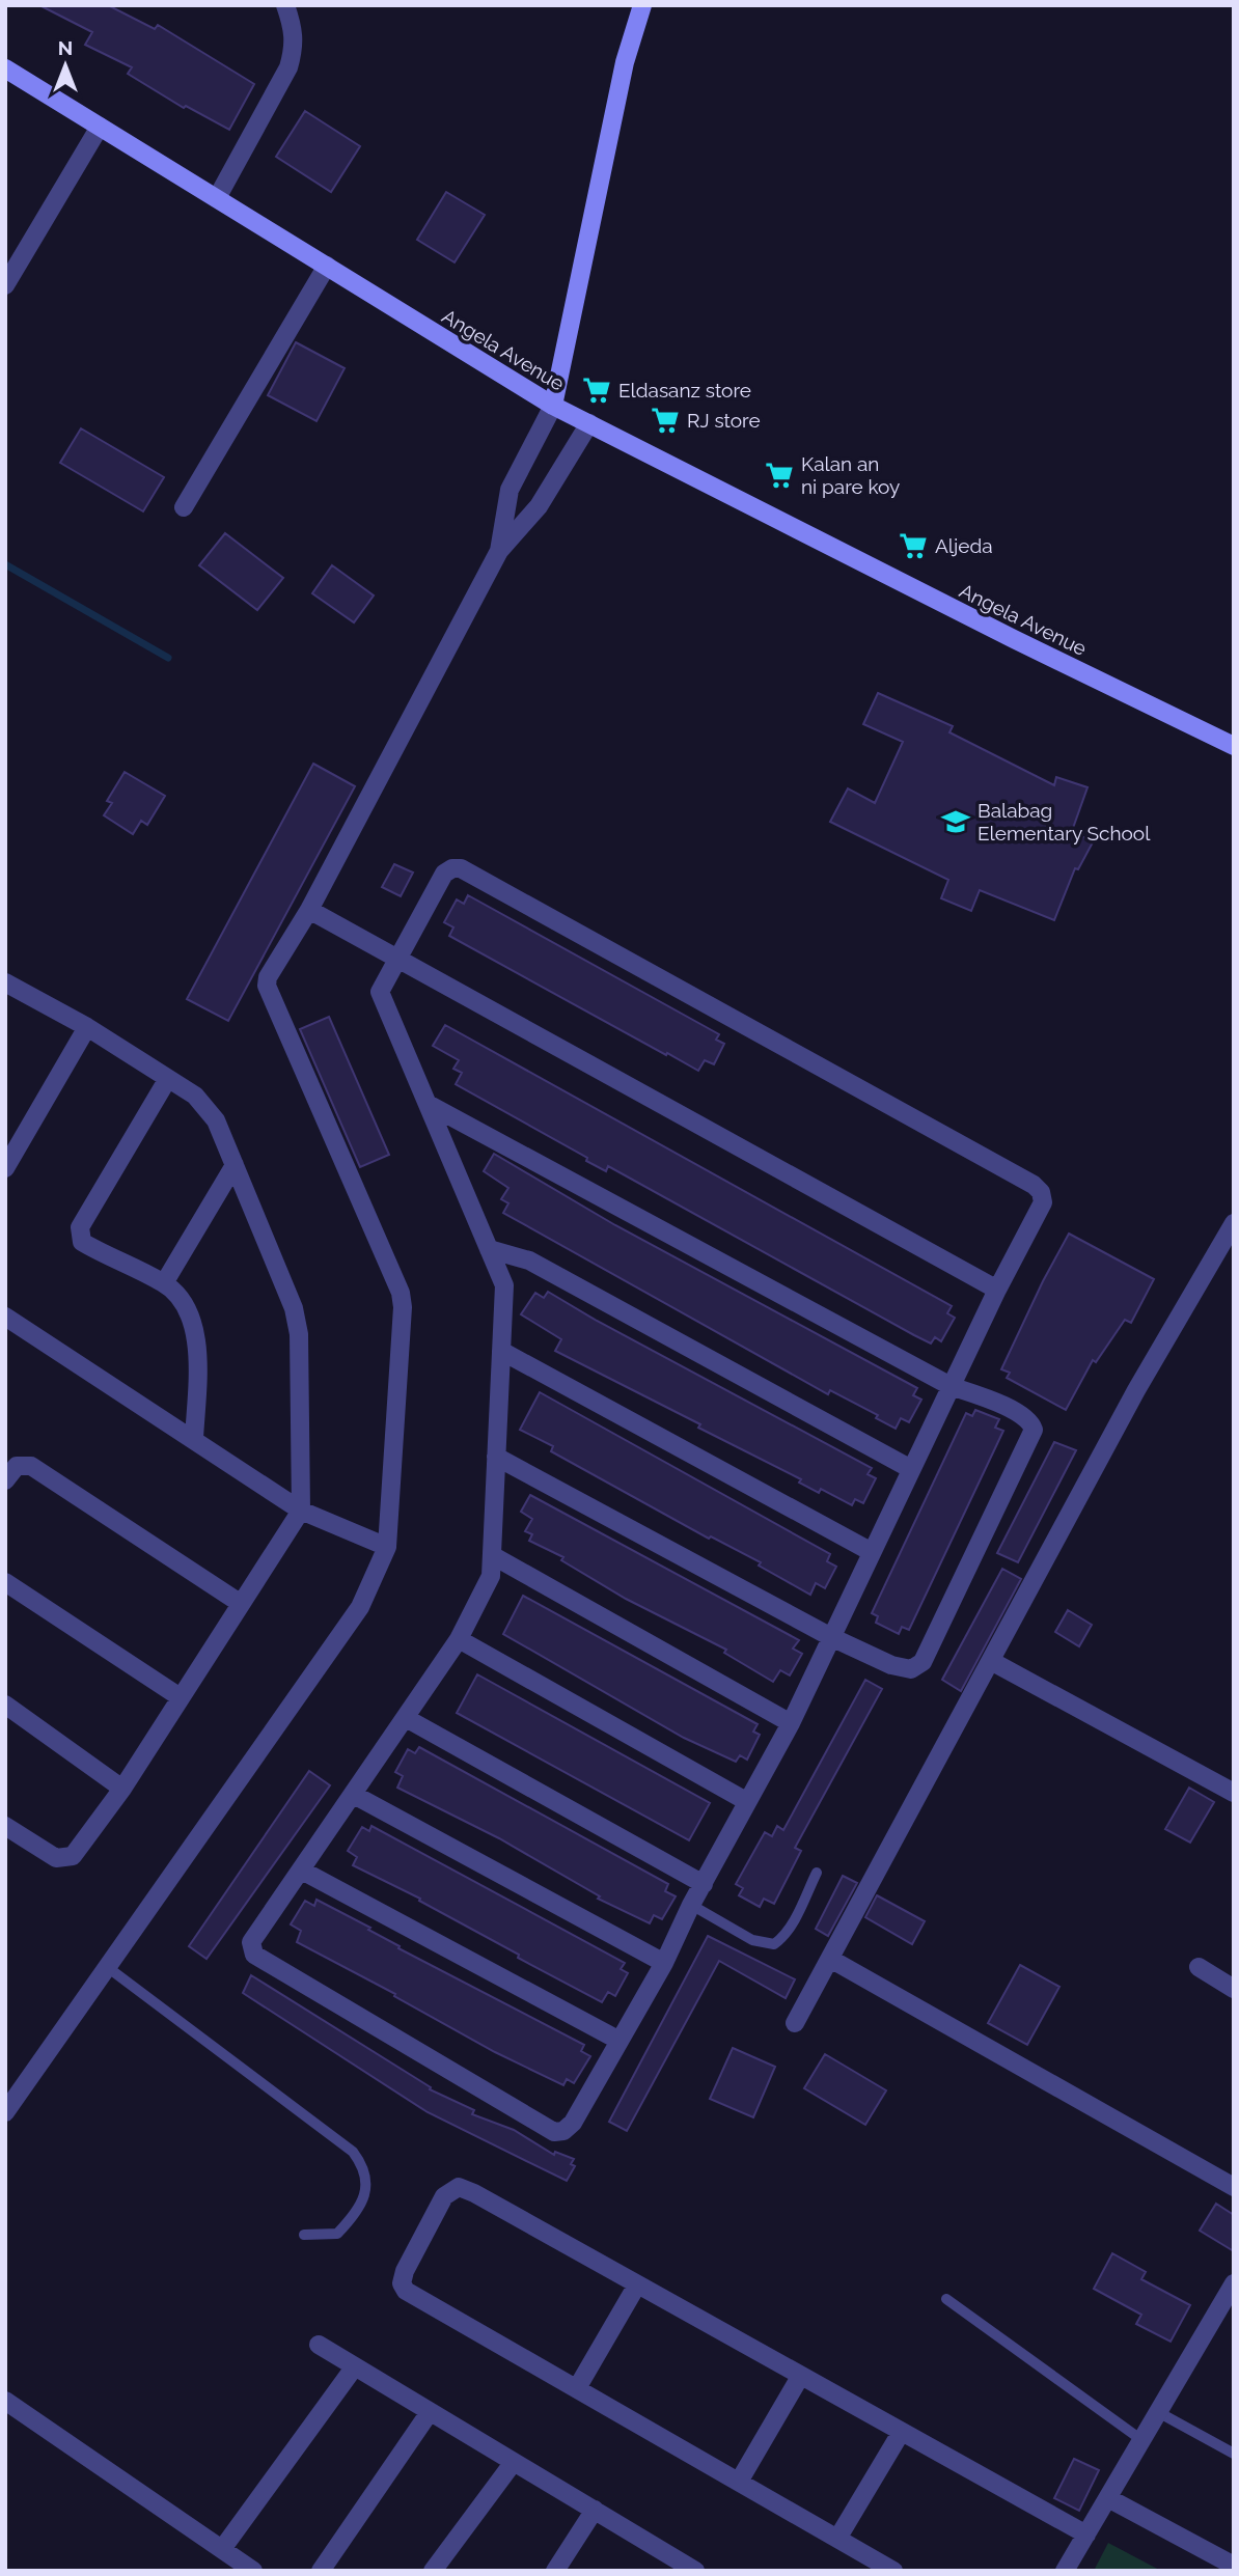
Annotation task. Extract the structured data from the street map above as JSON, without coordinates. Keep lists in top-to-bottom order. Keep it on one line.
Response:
{"streets":{"main road":["Angela Avenue"]},"places":{"supermarket":["Eldasanz store","RJ store","Kalan an ni pare koy","Aljeda"],"school or university":["Balabag Elementary School"]},"north":"top"}
